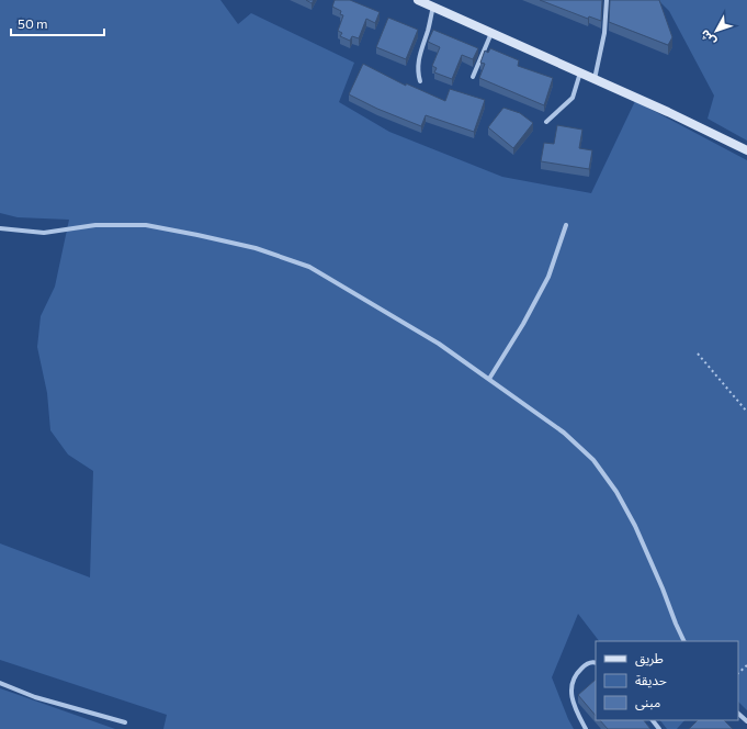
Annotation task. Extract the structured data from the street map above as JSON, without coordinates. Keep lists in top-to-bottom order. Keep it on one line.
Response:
{"legend":["طريق","حديقة","مبنى"],"scale_bar":"50 m","north":"bottom left"}
